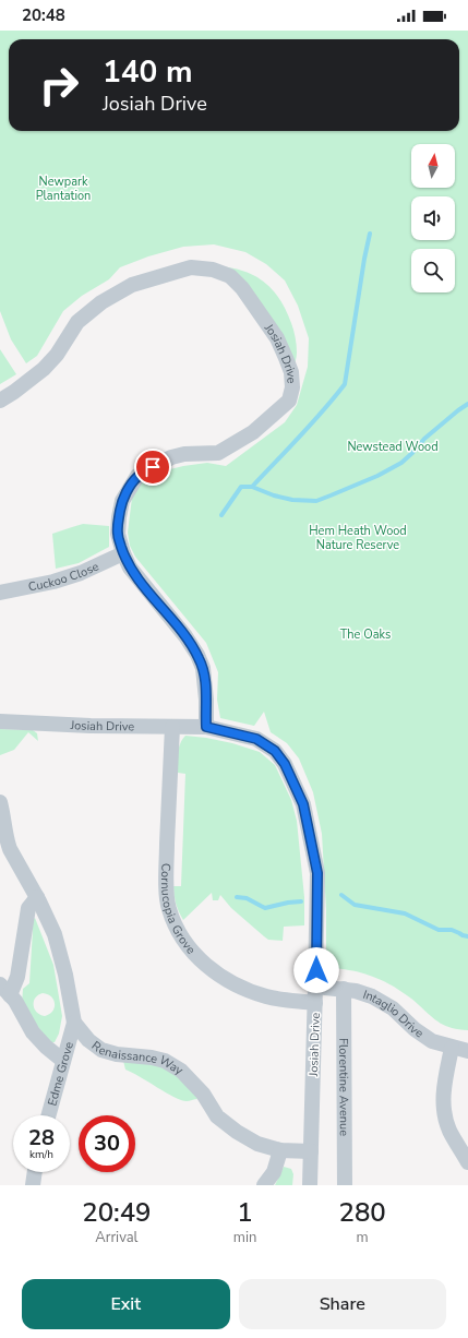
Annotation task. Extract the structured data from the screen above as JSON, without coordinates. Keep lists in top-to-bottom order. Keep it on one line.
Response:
{"streets":{"street":["Josiah Drive","Cuckoo Close","Cornucopia Grove","Intaglio Drive","Renaissance Way","Edme Grove","Florentine Avenue"]},"crossings":[["Josiah Drive","Cuckoo Close"],["Josiah Drive","Cornucopia Grove"],["Josiah Drive","Intaglio Drive"],["Josiah Drive","Renaissance Way"],["Intaglio Drive","Florentine Avenue"],["Renaissance Way","Edme Grove"]],"parks":["Newpark Plantation","Newstead Wood","Hem Heath Wood Nature Reserve","The Oaks"],"north":"top","page":{"status":"20:48","turn":["140 m","Josiah Drive"],"speed":"28 km/h","limit":"30","eta":["20:49","Arrival","1","min","280","m"],"buttons":["Exit","Share"]}}
